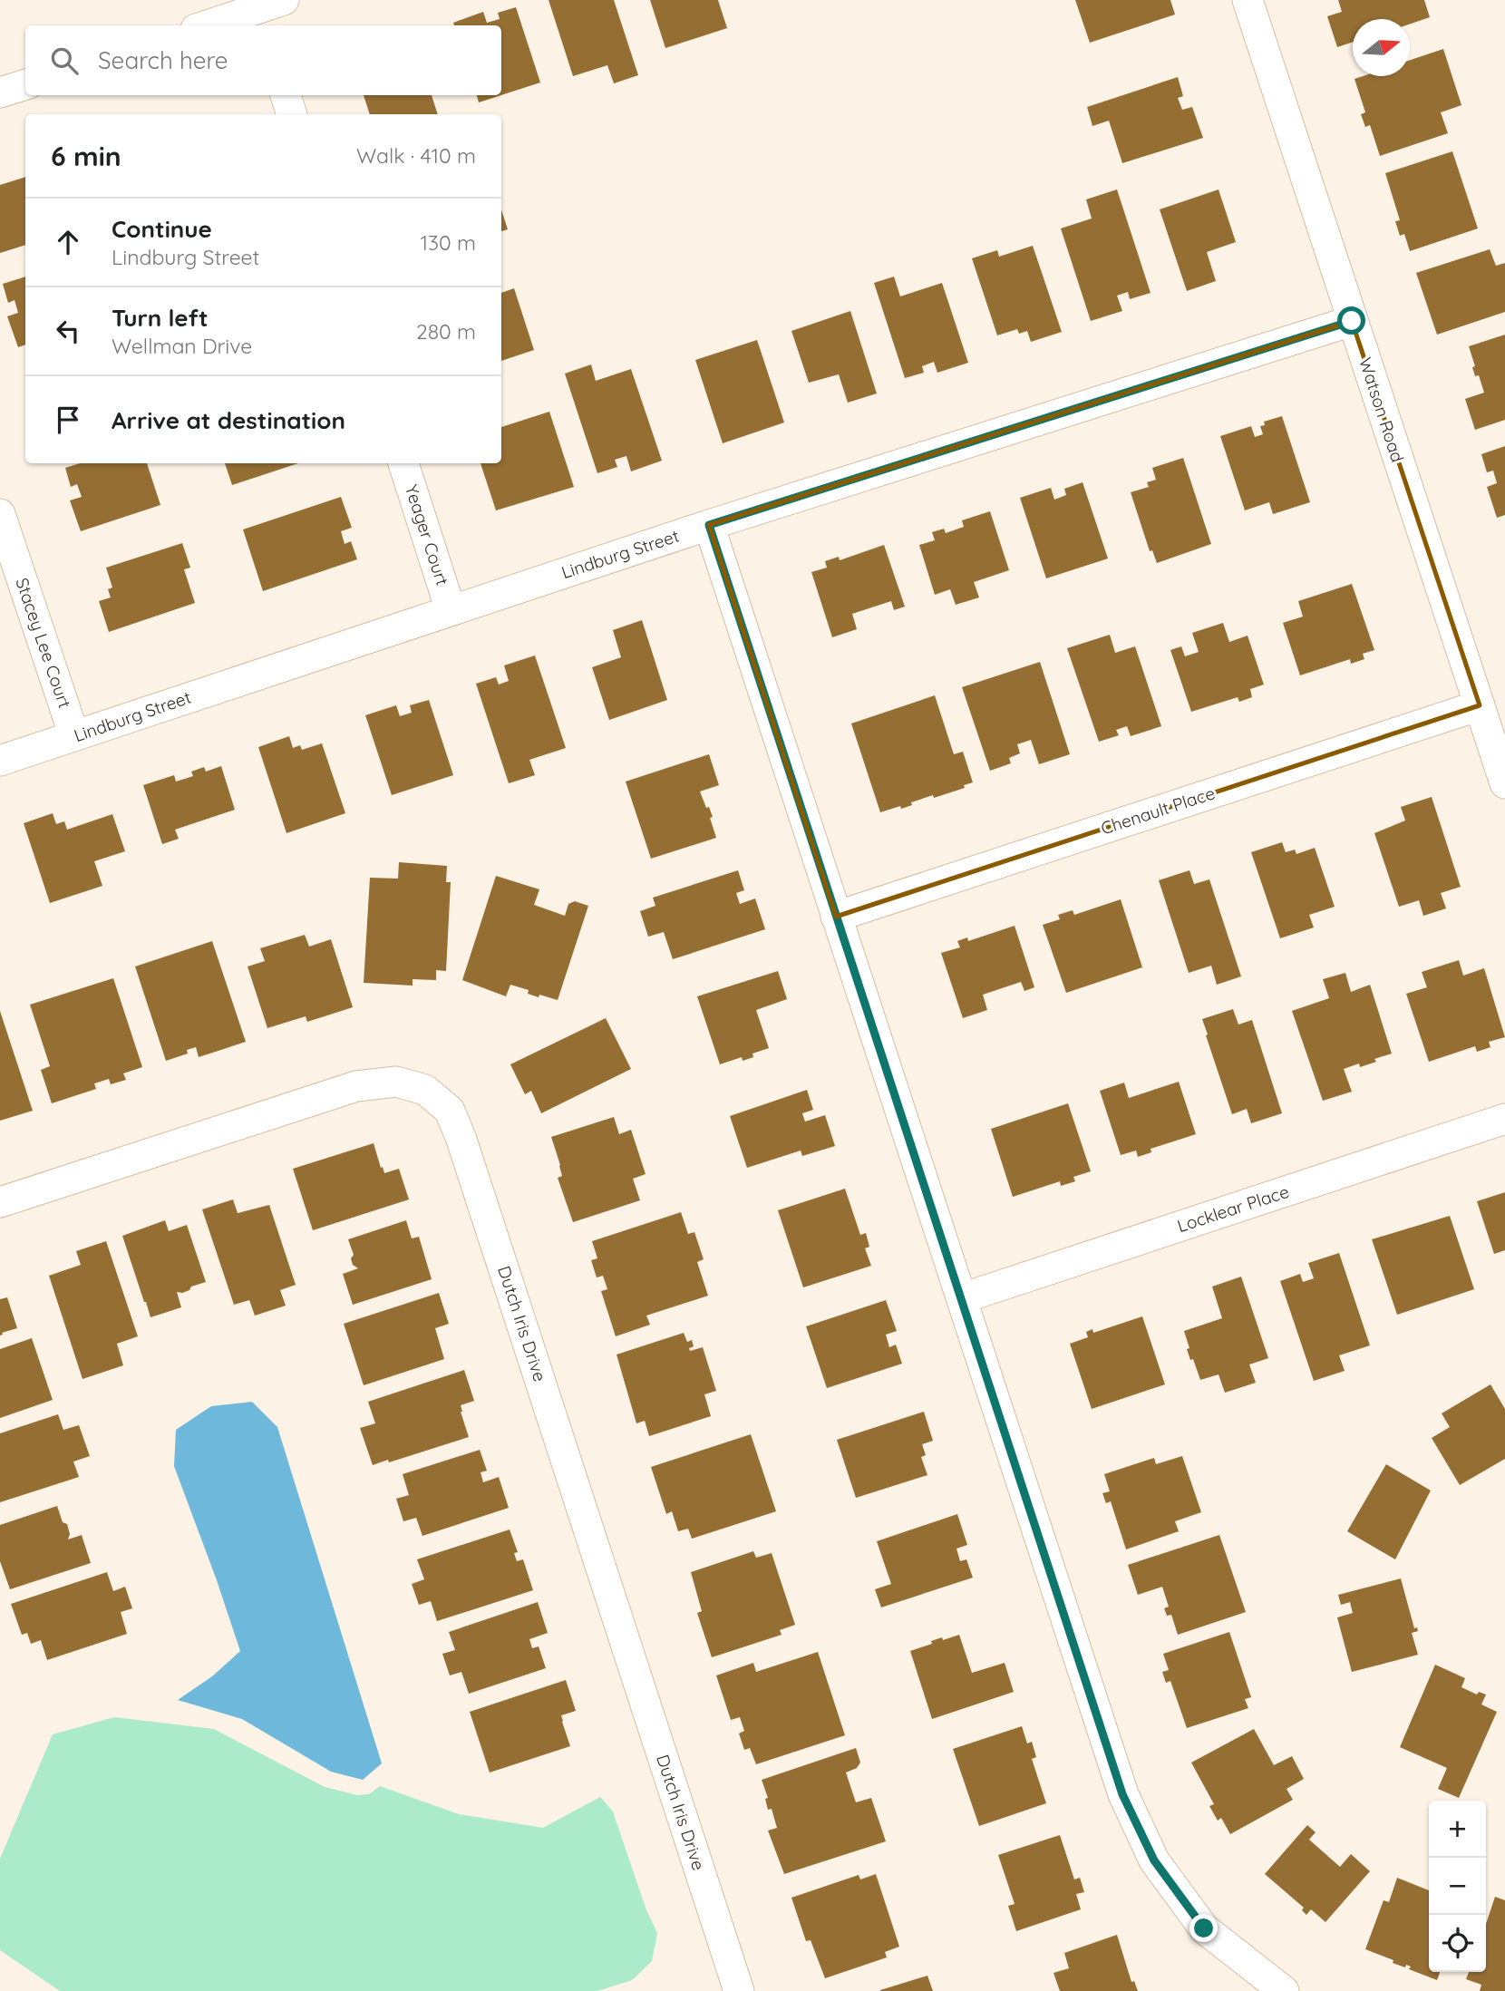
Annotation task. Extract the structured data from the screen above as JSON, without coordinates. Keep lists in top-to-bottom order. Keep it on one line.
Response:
{"streets":{"street":["Watson Road","Yeager Court","Lindburg Street","Stacey Lee Court","Chenault Place","Locklear Place","Dutch Iris Drive"]},"crossings":[["Watson Road","Lindburg Street"],["Watson Road","Chenault Place"],["Yeager Court","Lindburg Street"],["Lindburg Street","Stacey Lee Court"]],"north":"right","page":{"search":"Search here","heading":["6 min","Walk · 410 m"],"list":[["Continue","Lindburg Street","130 m"],["Turn left","Wellman Drive","280 m"],"Arrive at destination"],"map_buttons":["+","−"]}}
